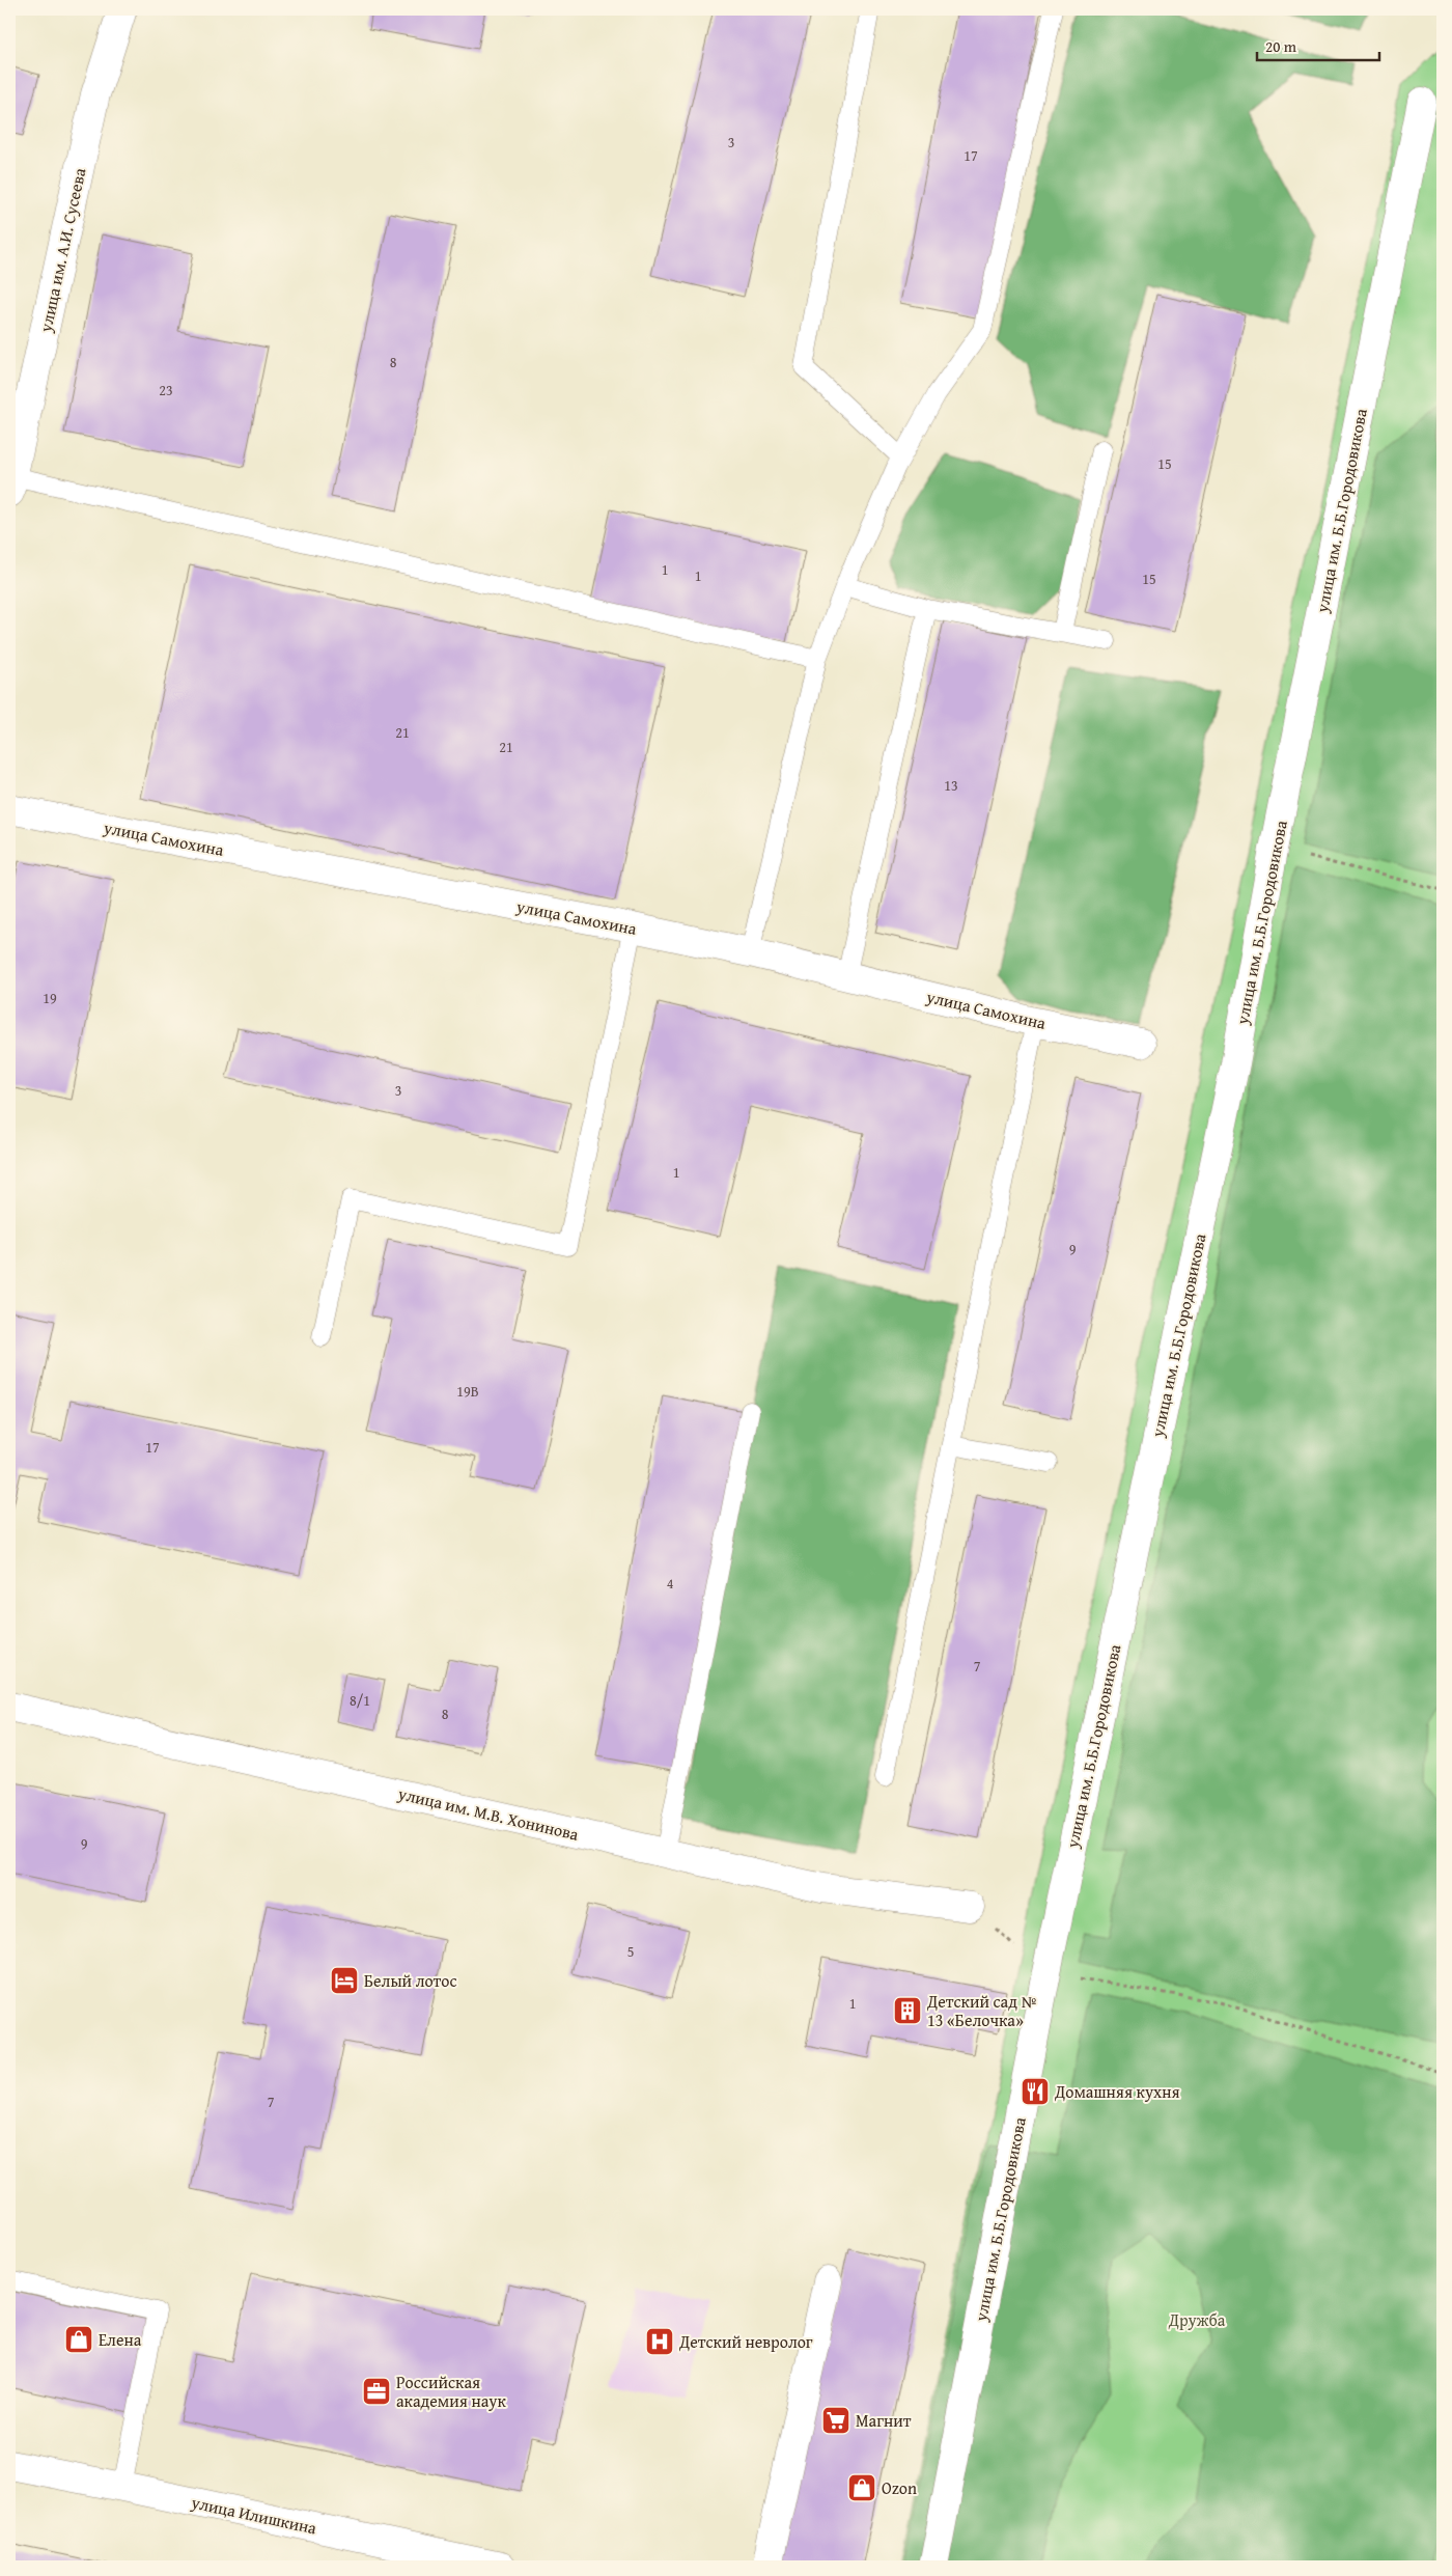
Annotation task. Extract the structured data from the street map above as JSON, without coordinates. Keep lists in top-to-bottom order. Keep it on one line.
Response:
{"streets":{"street":["улица им. А.И. Сусеева","улица им. Б.Б.Городовикова","улица Самохина","улица им. М.В. Хонинова","улица Илишкина"]},"parks":["Дружба"],"places":{"hotel":["Белый лотос"],"building":["Детский сад № 13 «Белочка»"],"restaurant":["Домашняя кухня"],"shop":["Елена","Ozon"],"hospital":["Детский невролог"],"office":["Российская академия наук"],"supermarket":["Магнит"]},"house_numbers":["3","17","8","23","15","1","1","15","21","21","13","19","3","1","9","19В","17","4","7","8/1","8","9","5","1","7"],"scale_bar":"20 m"}
